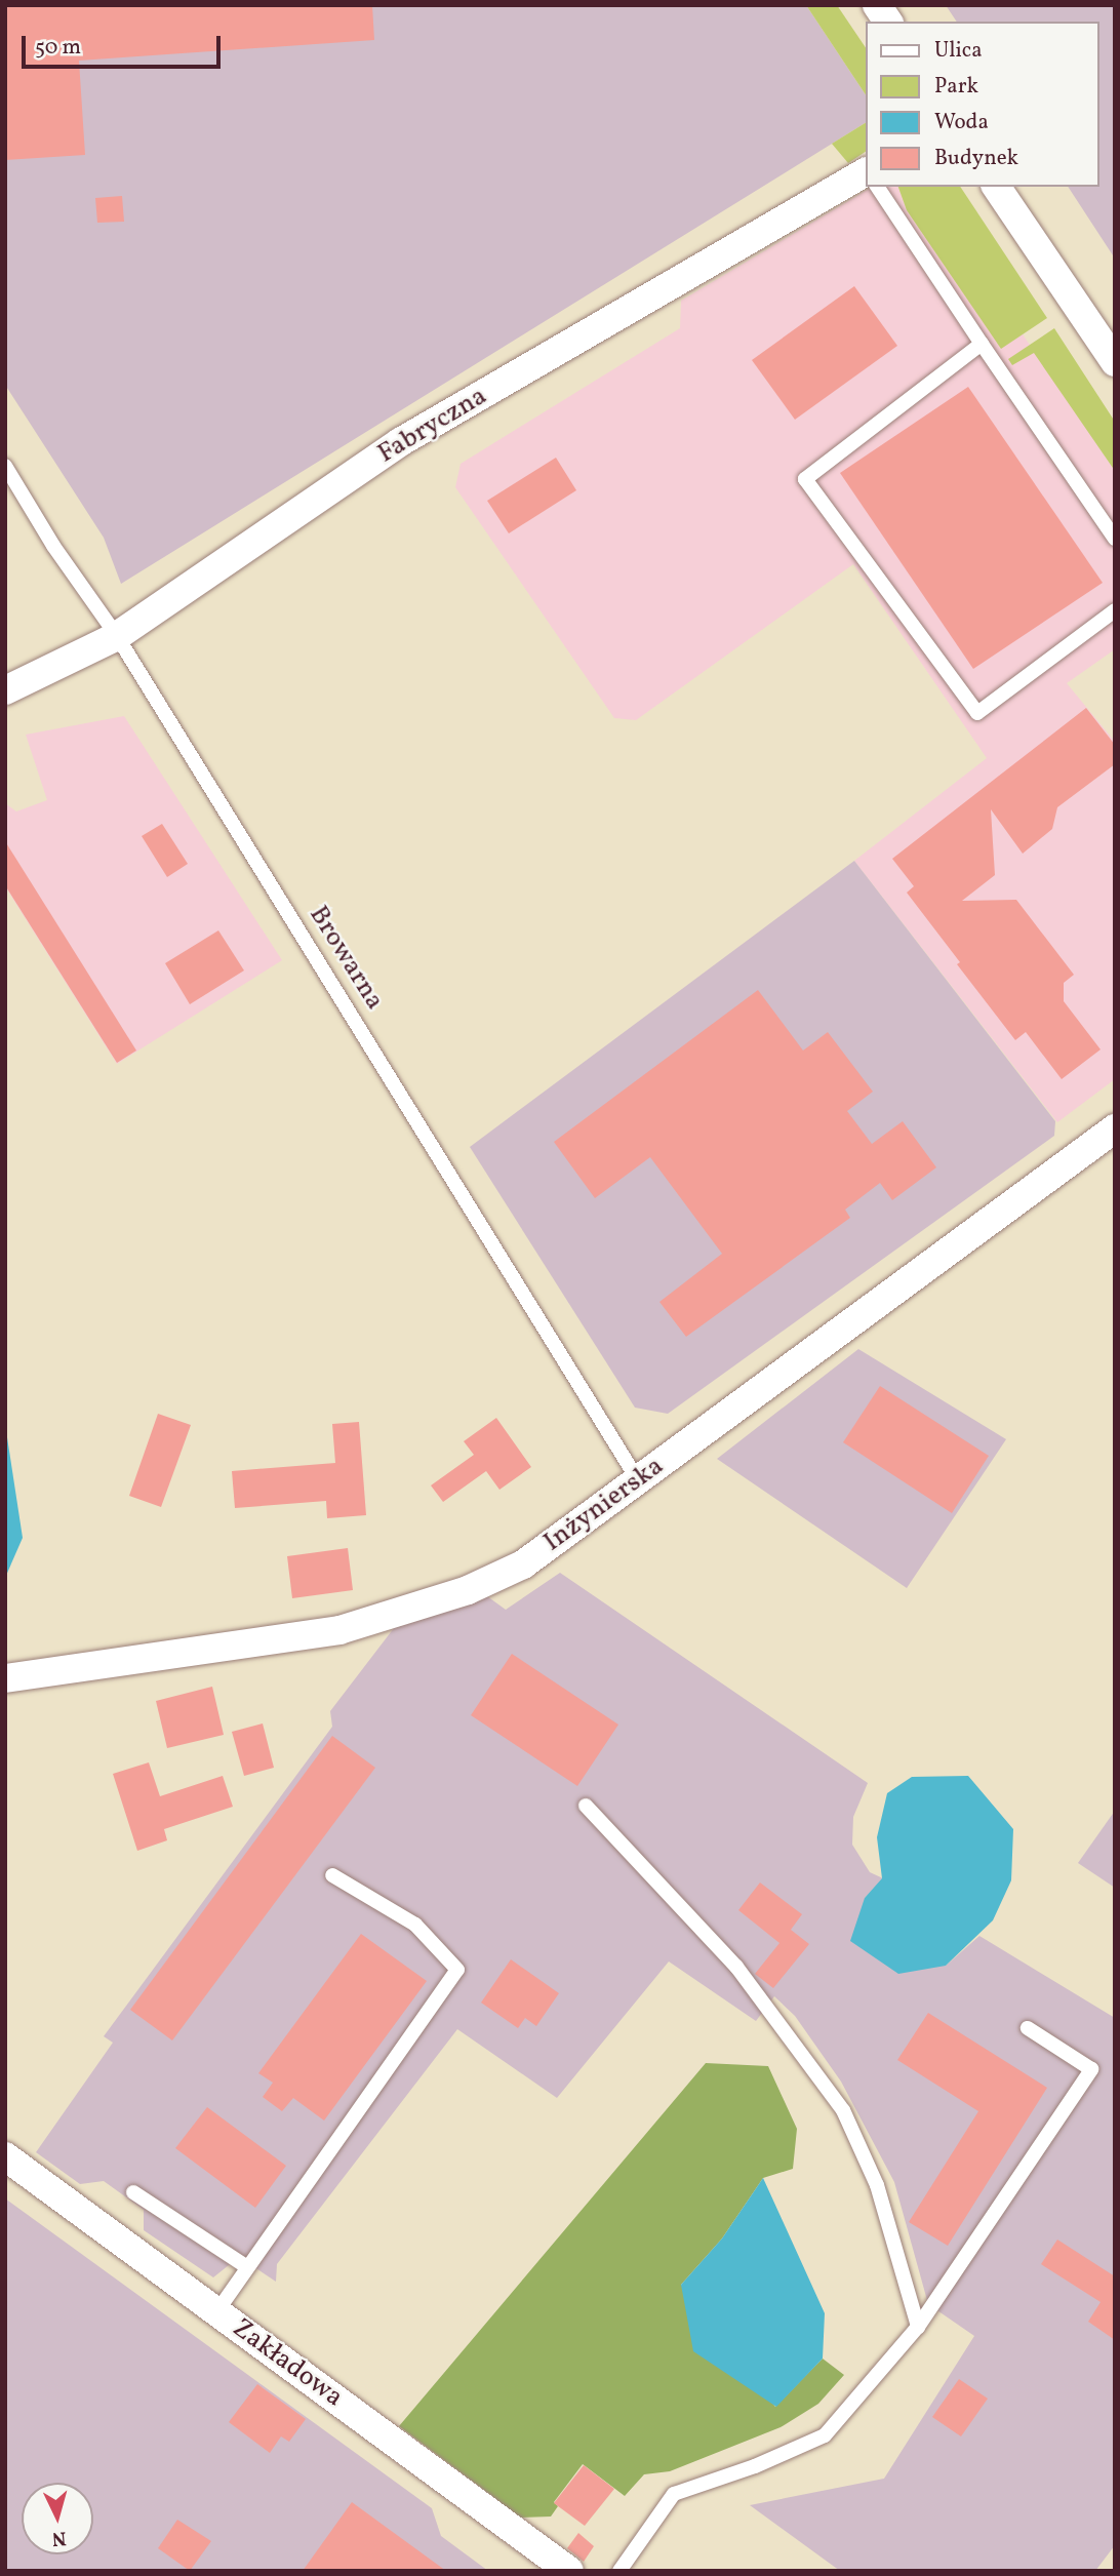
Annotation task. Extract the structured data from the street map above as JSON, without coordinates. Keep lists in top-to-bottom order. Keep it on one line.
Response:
{"streets":{"street":["Fabryczna","Inżynierska","Zakładowa"],"lane":["Browarna"]},"crossings":[["Fabryczna","Browarna"],["Browarna","Inżynierska"]],"legend":["Ulica","Park","Woda","Budynek"],"scale_bar":"50 m","north":"bottom"}
